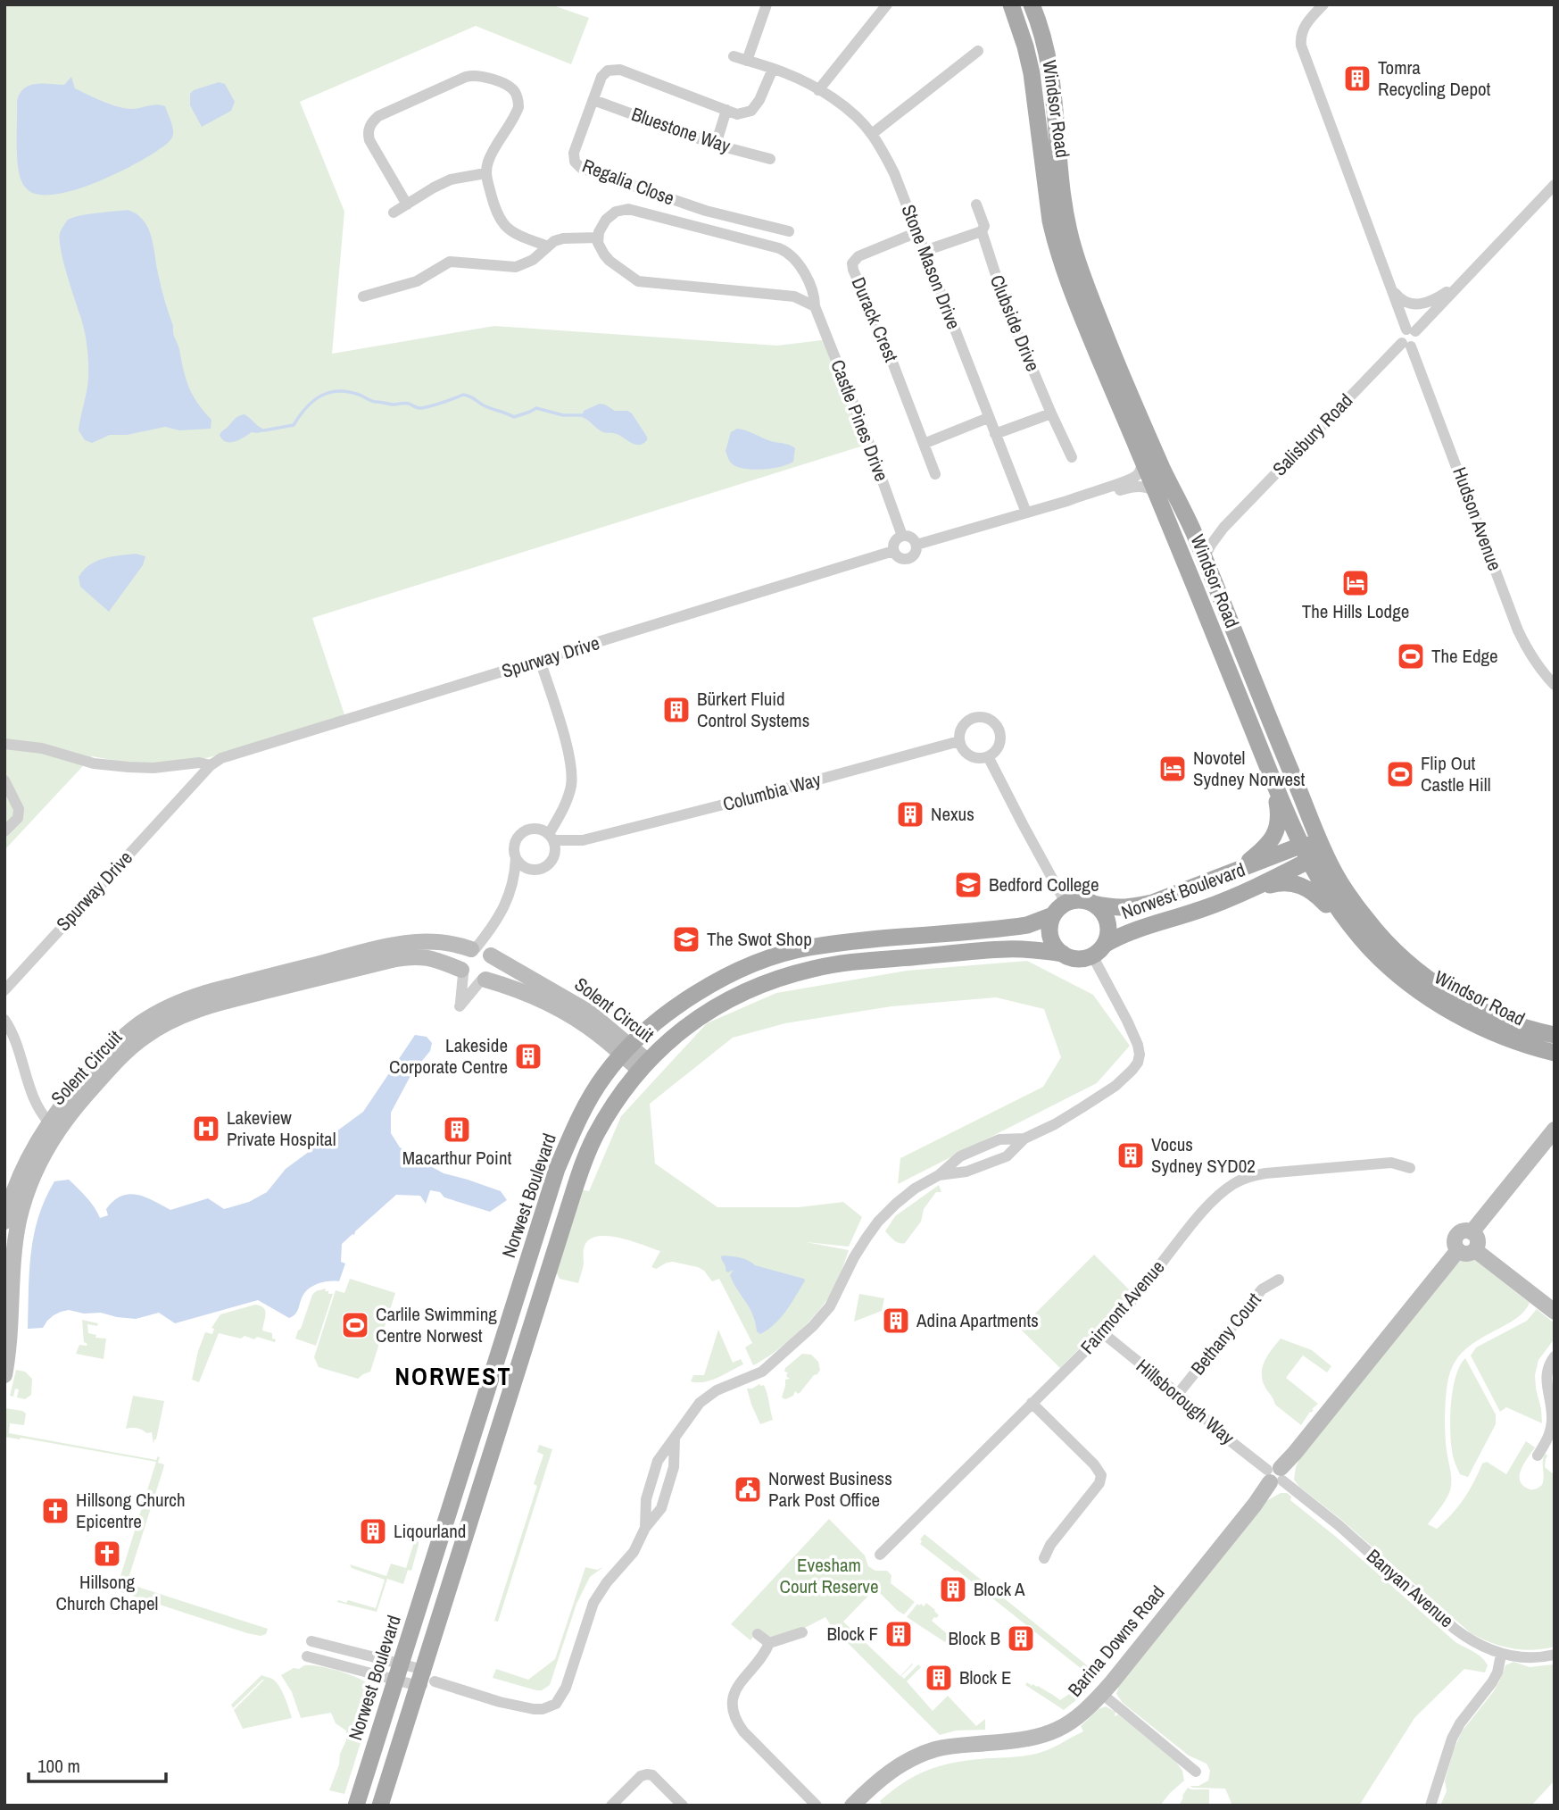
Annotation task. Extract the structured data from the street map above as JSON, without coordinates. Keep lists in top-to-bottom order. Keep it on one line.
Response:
{"streets":{"main road":["Windsor Road","Norwest Boulevard"],"street":["Bluestone Way","Regalia Close","Stone Mason Drive","Durack Crest","Clubside Drive","Castle Pines Drive","Salisbury Road","Hudson Avenue","Spurway Drive","Columbia Way","Solent Circuit","Fairmont Avenue","Bethany Court","Hillsborough Way","Banyan Avenue","Barina Downs Road"]},"crossings":[["Windsor Road","Salisbury Road"],["Windsor Road","Norwest Boulevard"],["Bluestone Way","Regalia Close"],["Regalia Close","Stone Mason Drive"],["Stone Mason Drive","Durack Crest"],["Castle Pines Drive","Spurway Drive"],["Salisbury Road","Hudson Avenue"],["Norwest Boulevard","Solent Circuit"],["Fairmont Avenue","Hillsborough Way"],["Bethany Court","Hillsborough Way"],["Hillsborough Way","Banyan Avenue"],["Hillsborough Way","Barina Downs Road"],["Banyan Avenue","Barina Downs Road"]],"districts":["NORWEST"],"parks":["Evesham Court Reserve"],"places":{"building":["Tomra Recycling Depot","Bürkert Fluid Control Systems","Nexus","Lakeside Corporate Centre","Macarthur Point","Vocus Sydney SYD02","Adina Apartments","Liqourland","Block A","Block F","Block B","Block E"],"hotel":["The Hills Lodge","Novotel Sydney Norwest"],"sports":["The Edge","Flip Out Castle Hill","Carlile Swimming Centre Norwest"],"school or university":["Bedford College","The Swot Shop"],"hospital":["Lakeview Private Hospital"],"public building":["Norwest Business Park Post Office"],"church":["Hillsong Church Epicentre","Hillsong Church Chapel"]},"scale_bar":"100 m"}
